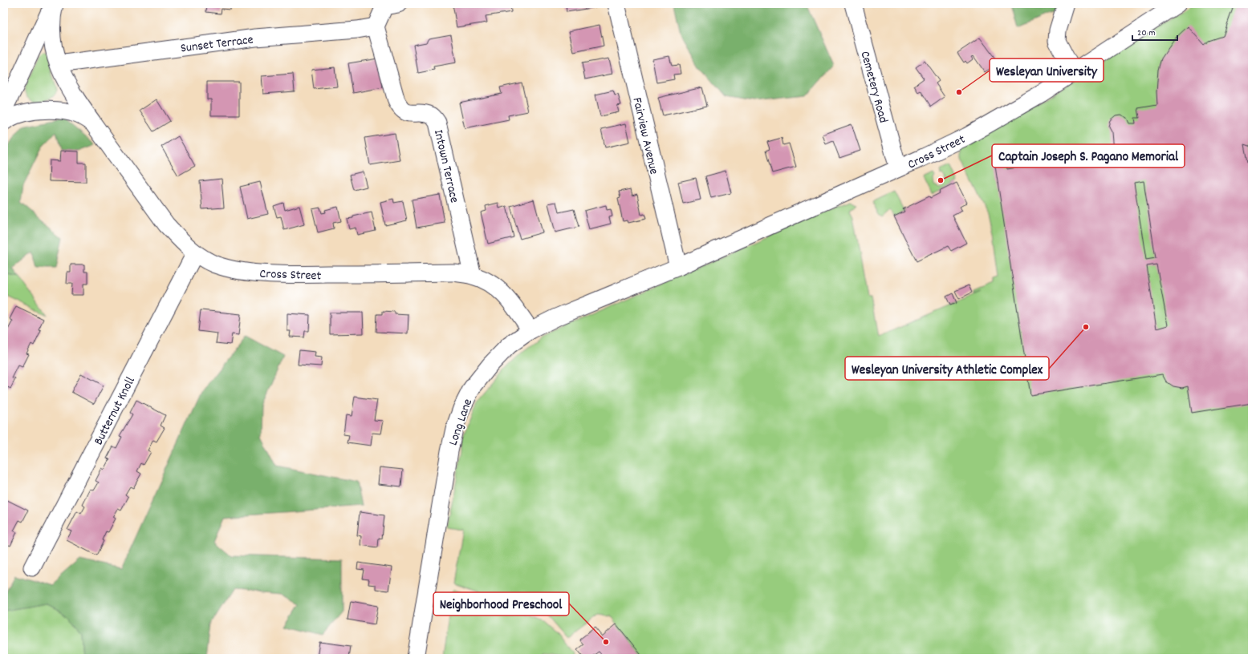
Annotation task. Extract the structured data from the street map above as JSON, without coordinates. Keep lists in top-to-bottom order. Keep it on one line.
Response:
{"streets":{"street":["Sunset Terrace","Cemetery Road","Fairview Avenue","Cross Street","Intown Terrace","Butternut Knoll","Long Lane"]},"crossings":[["Sunset Terrace","Cross Street"],["Sunset Terrace","Intown Terrace"],["Cemetery Road","Cross Street"],["Fairview Avenue","Cross Street"],["Fairview Avenue","Long Lane"],["Cross Street","Intown Terrace"],["Cross Street","Butternut Knoll"],["Cross Street","Long Lane"]],"places":["Wesleyan University","Captain Joseph S. Pagano Memorial","Wesleyan University Athletic Complex","Neighborhood Preschool"],"scale_bar":"20 m"}
